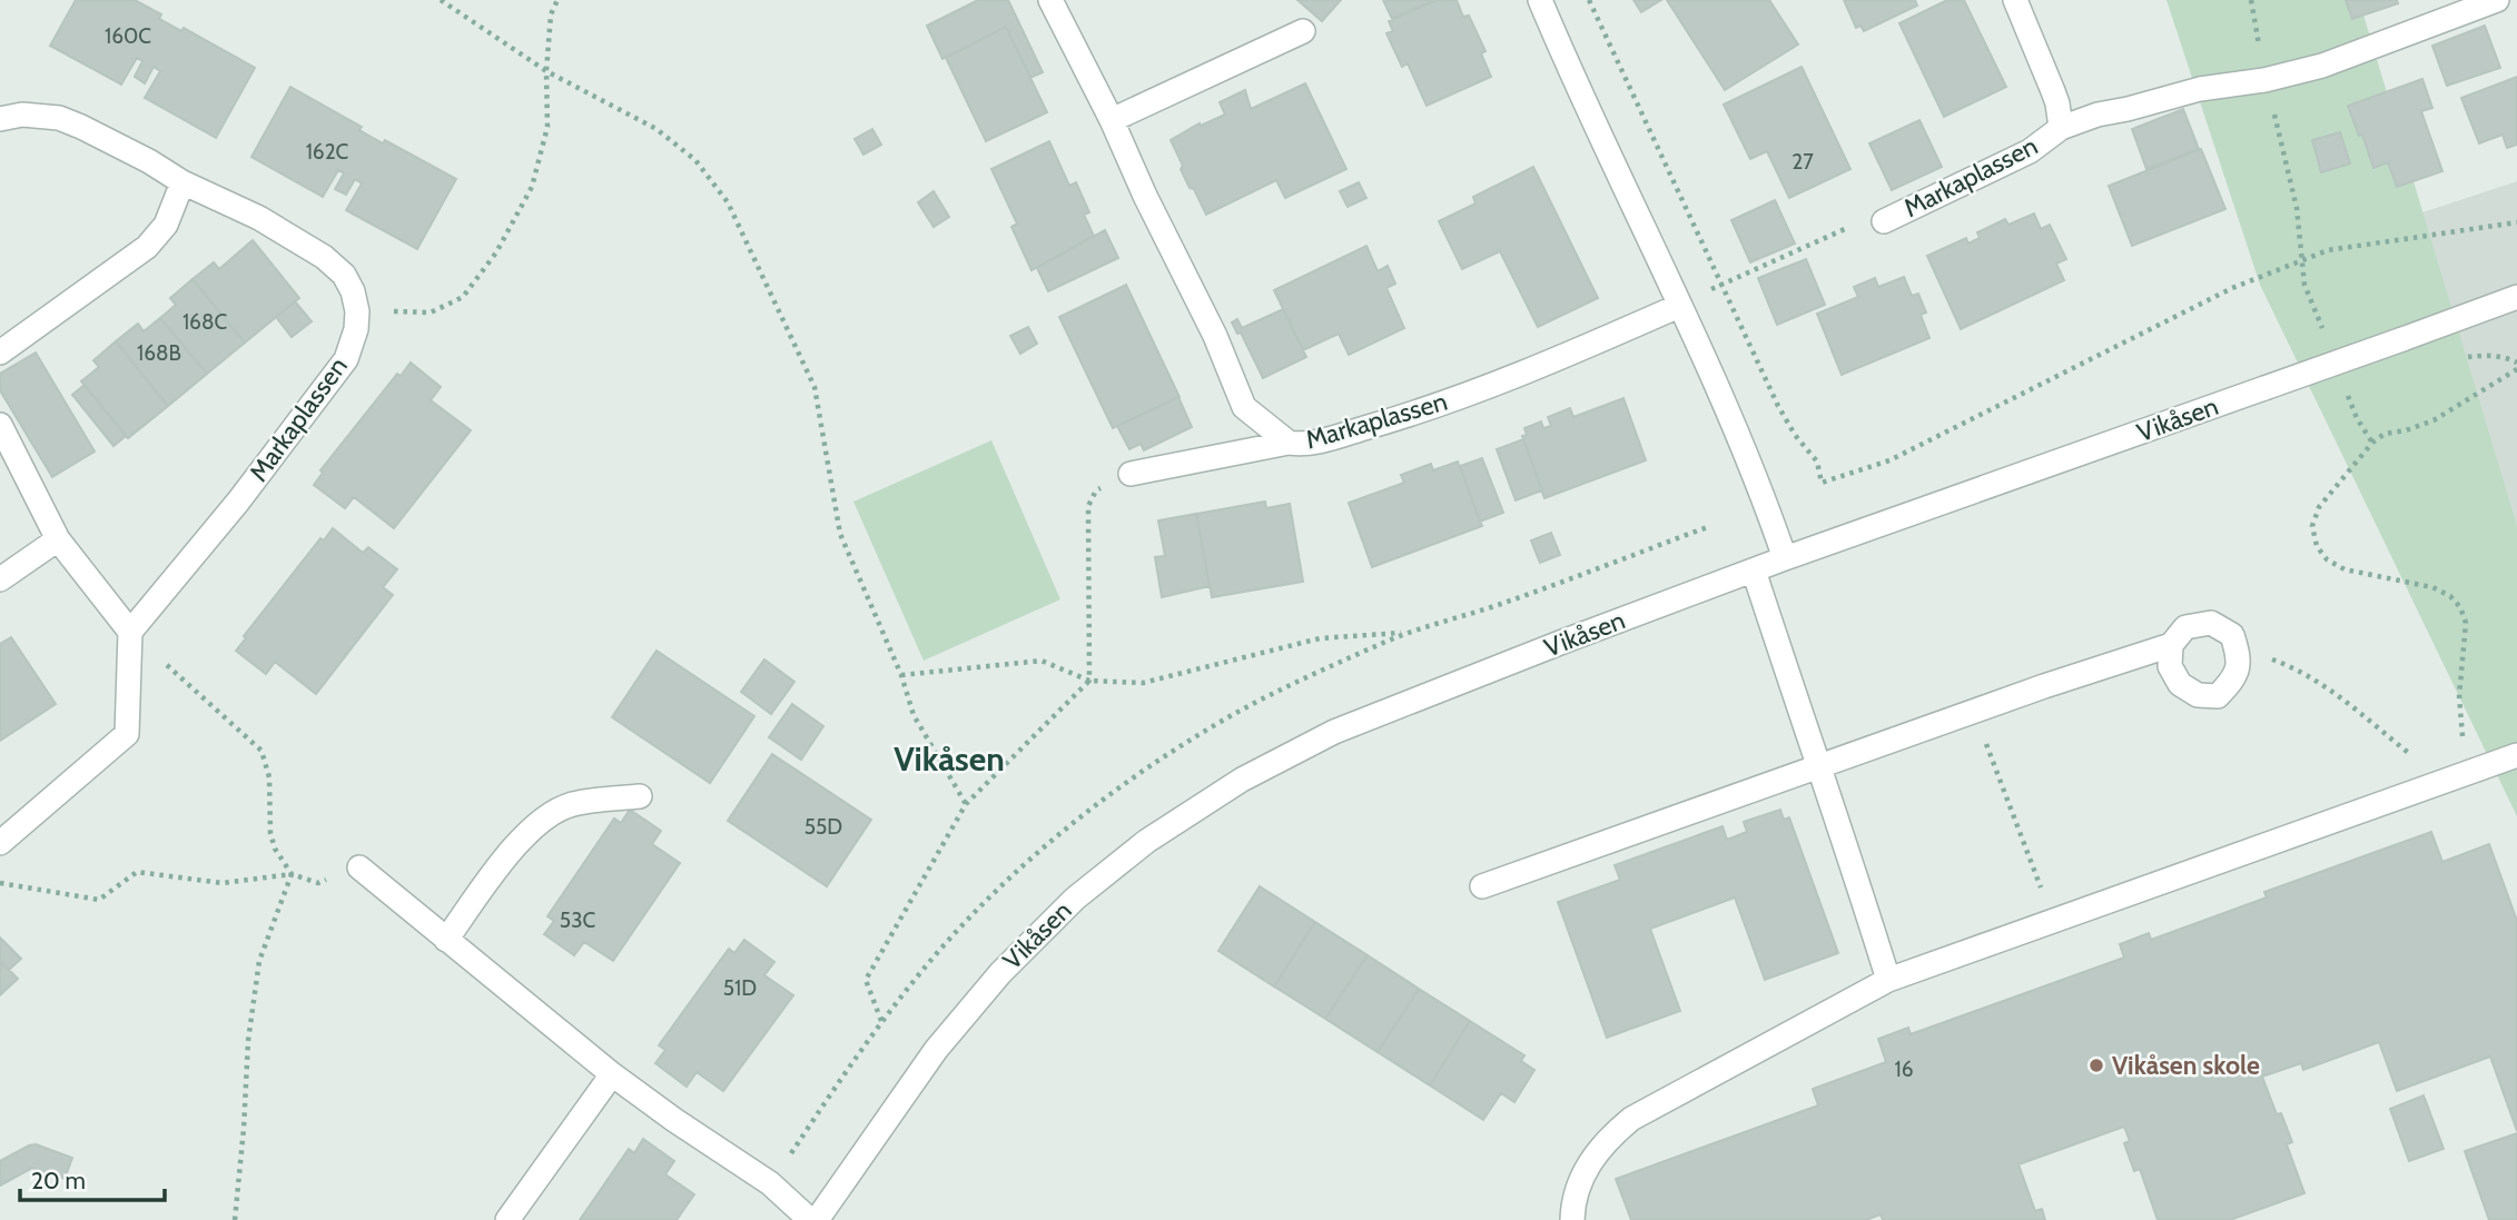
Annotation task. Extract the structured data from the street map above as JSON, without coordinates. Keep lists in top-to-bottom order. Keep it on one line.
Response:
{"streets":{"street":["Markaplassen","Vikåsen"]},"districts":["Vikåsen"],"places":["Vikåsen skole"],"house_numbers":["160C","162C","27","168C","168B","55D","53C","51D","16"],"scale_bar":"20 m"}
